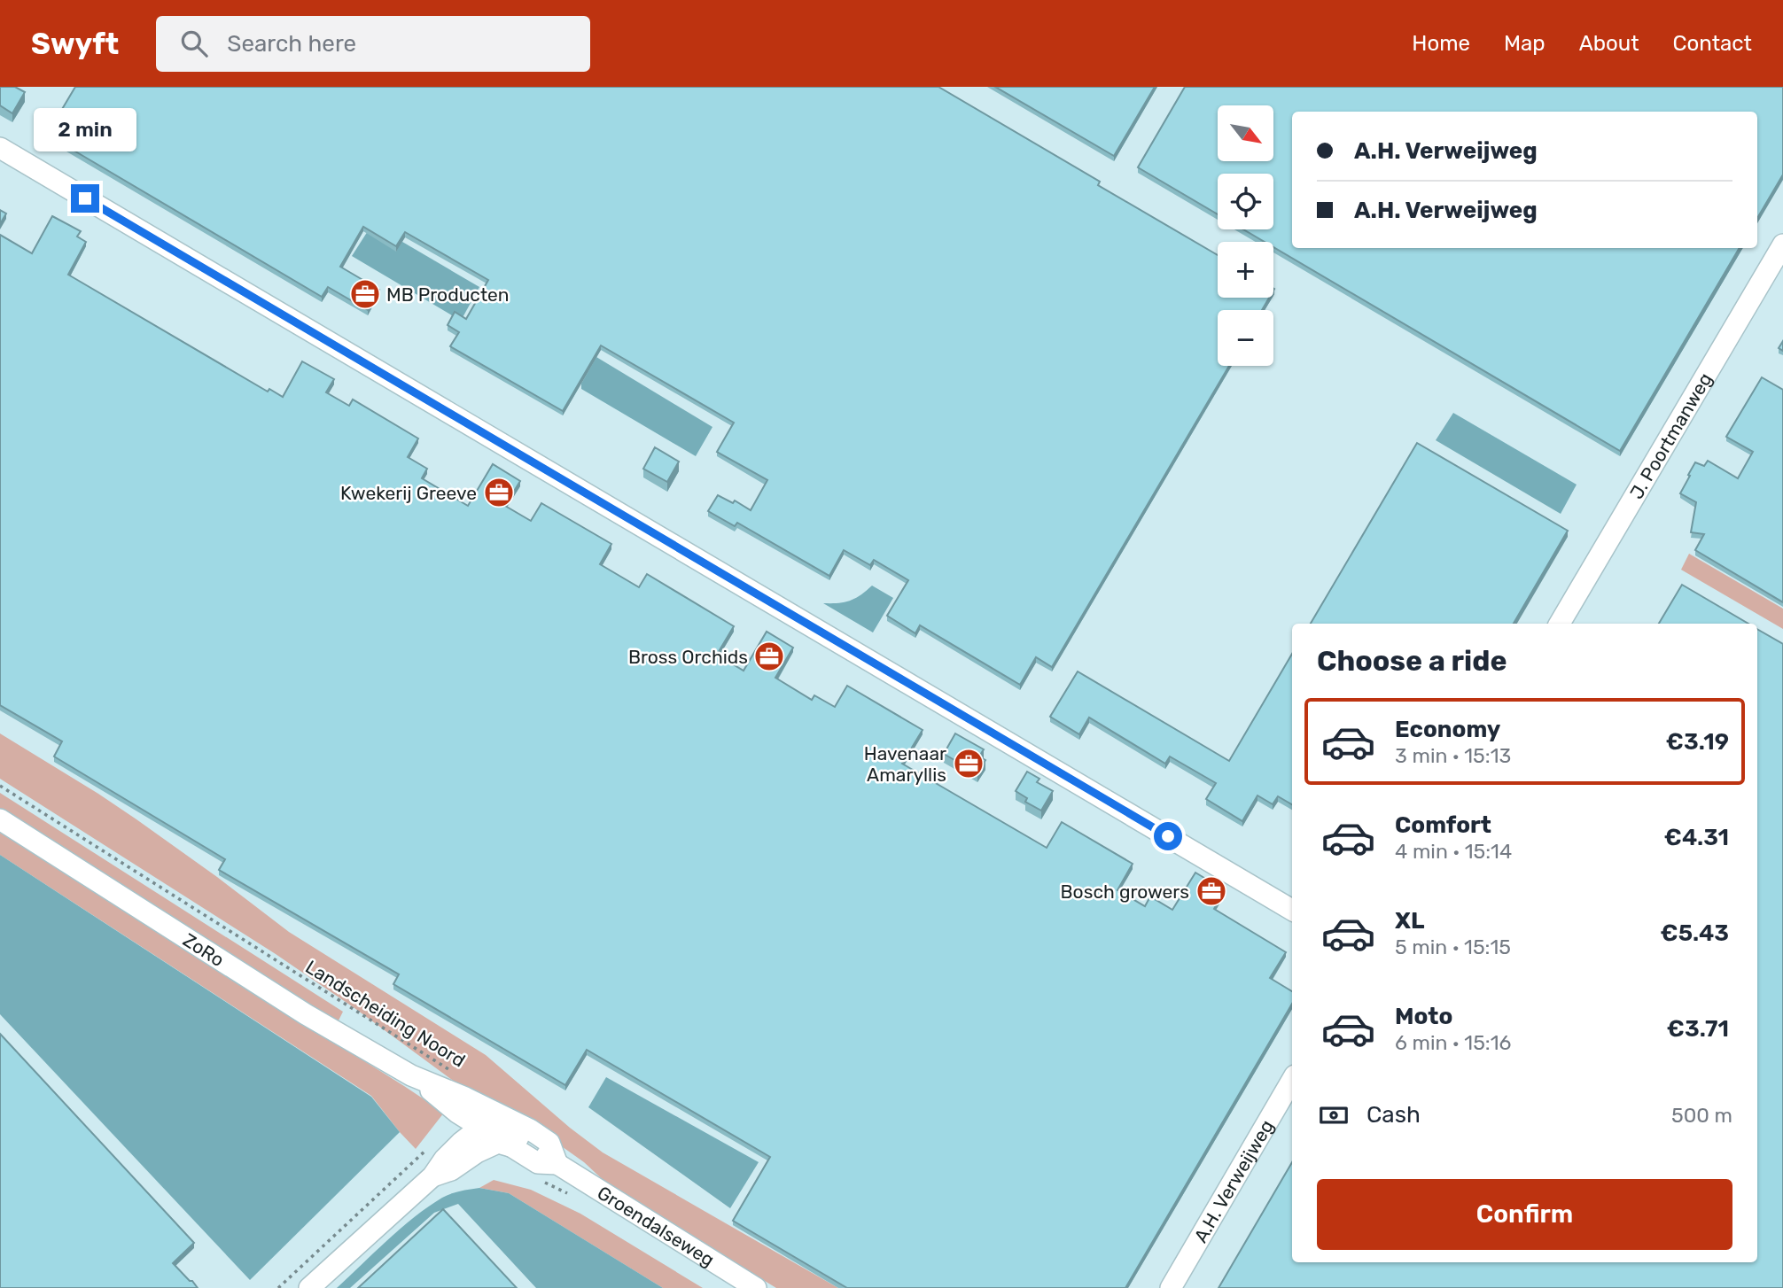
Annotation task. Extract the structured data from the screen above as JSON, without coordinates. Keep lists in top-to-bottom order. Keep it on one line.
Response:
{"streets":{"street":["J. Poortmanweg","ZoRo","A.H. Verweijweg","Groendalseweg"],"path":["Landscheiding Noord"]},"crossings":[["ZoRo","Groendalseweg"]],"places":{"office":["MB Producten","Kwekerij Greeve","Bross Orchids","Havenaar Amaryllis","Bosch growers"]},"north":"bottom right","page":{"header":"Swyft","search":"Search here","nav":["Home","Map","About","Contact"],"map_buttons":["+","−"],"bubble":"2 min","banner":["A.H. Verweijweg","A.H. Verweijweg"],"heading":"Choose a ride","list":[{"name":"Economy","note":"3 min · 15:13","value":"€3.19"},{"name":"Comfort","note":"4 min · 15:14","value":"€4.31"},{"name":"XL","note":"5 min · 15:15","value":"€5.43"},{"name":"Moto","note":"6 min · 15:16","value":"€3.71"}],"pay":["Cash","500 m"],"buttons":"Confirm"}}
